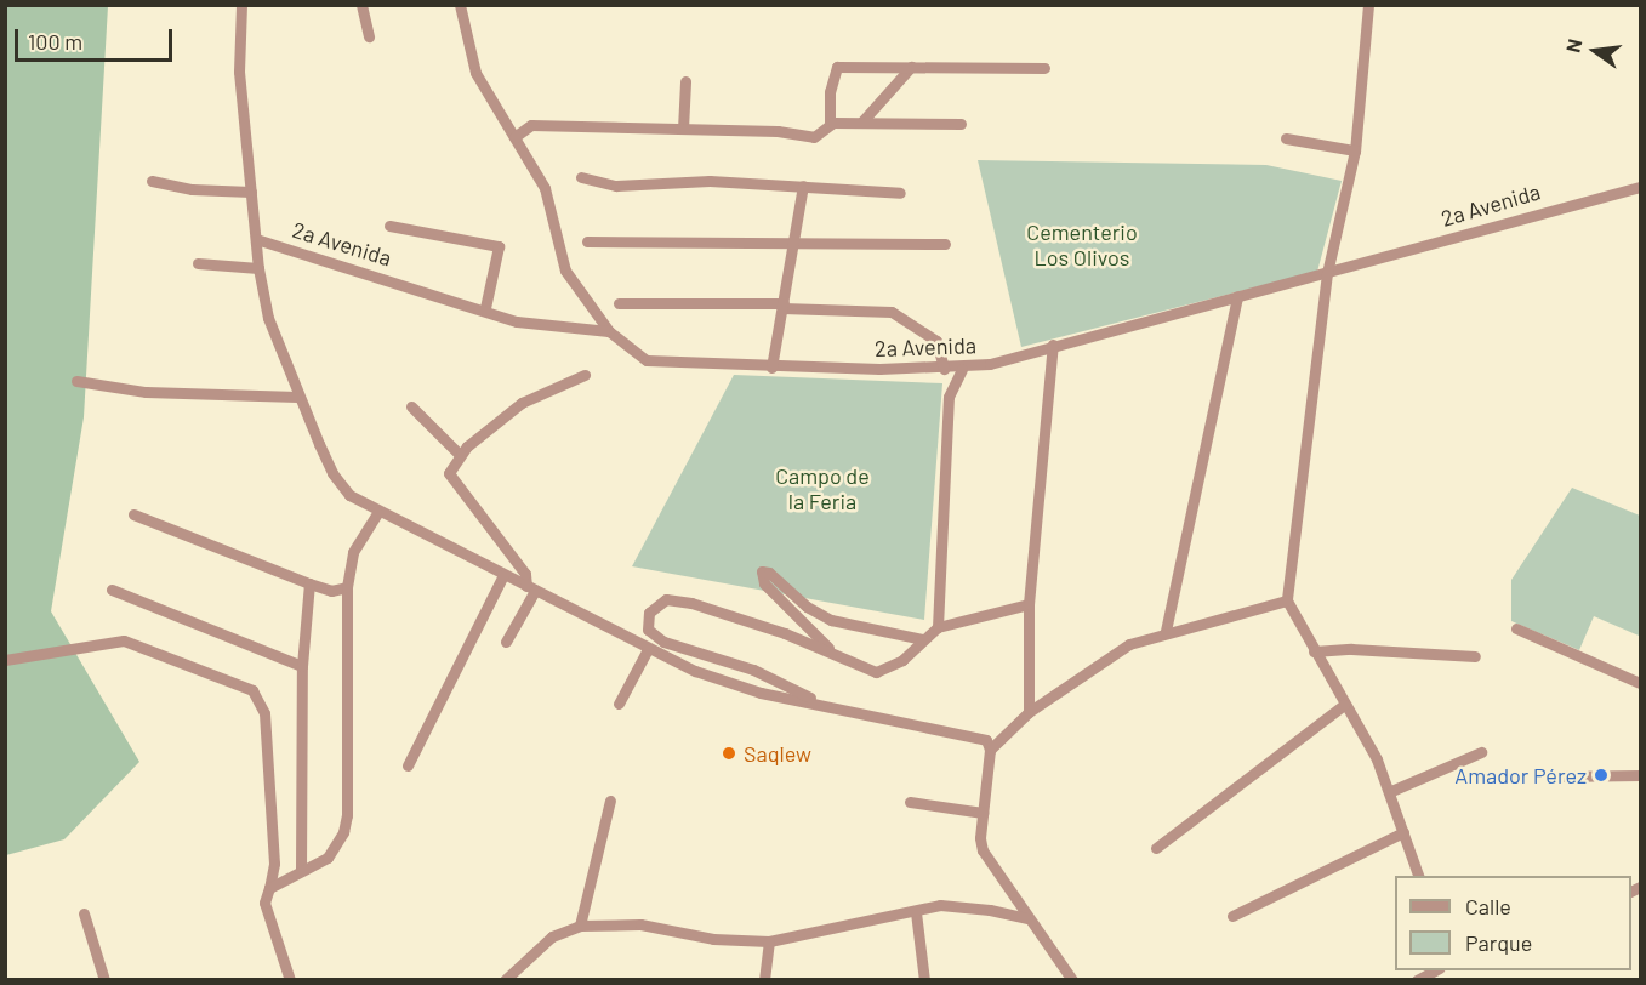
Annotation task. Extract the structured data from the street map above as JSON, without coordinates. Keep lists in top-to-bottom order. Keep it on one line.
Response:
{"streets":{"street":["2a Avenida"]},"parks":["Cementerio Los Olivos","Campo de la Feria"],"places":["Saqlew","Amador Pérez"],"legend":["Calle","Parque"],"scale_bar":"100 m","north":"left"}
